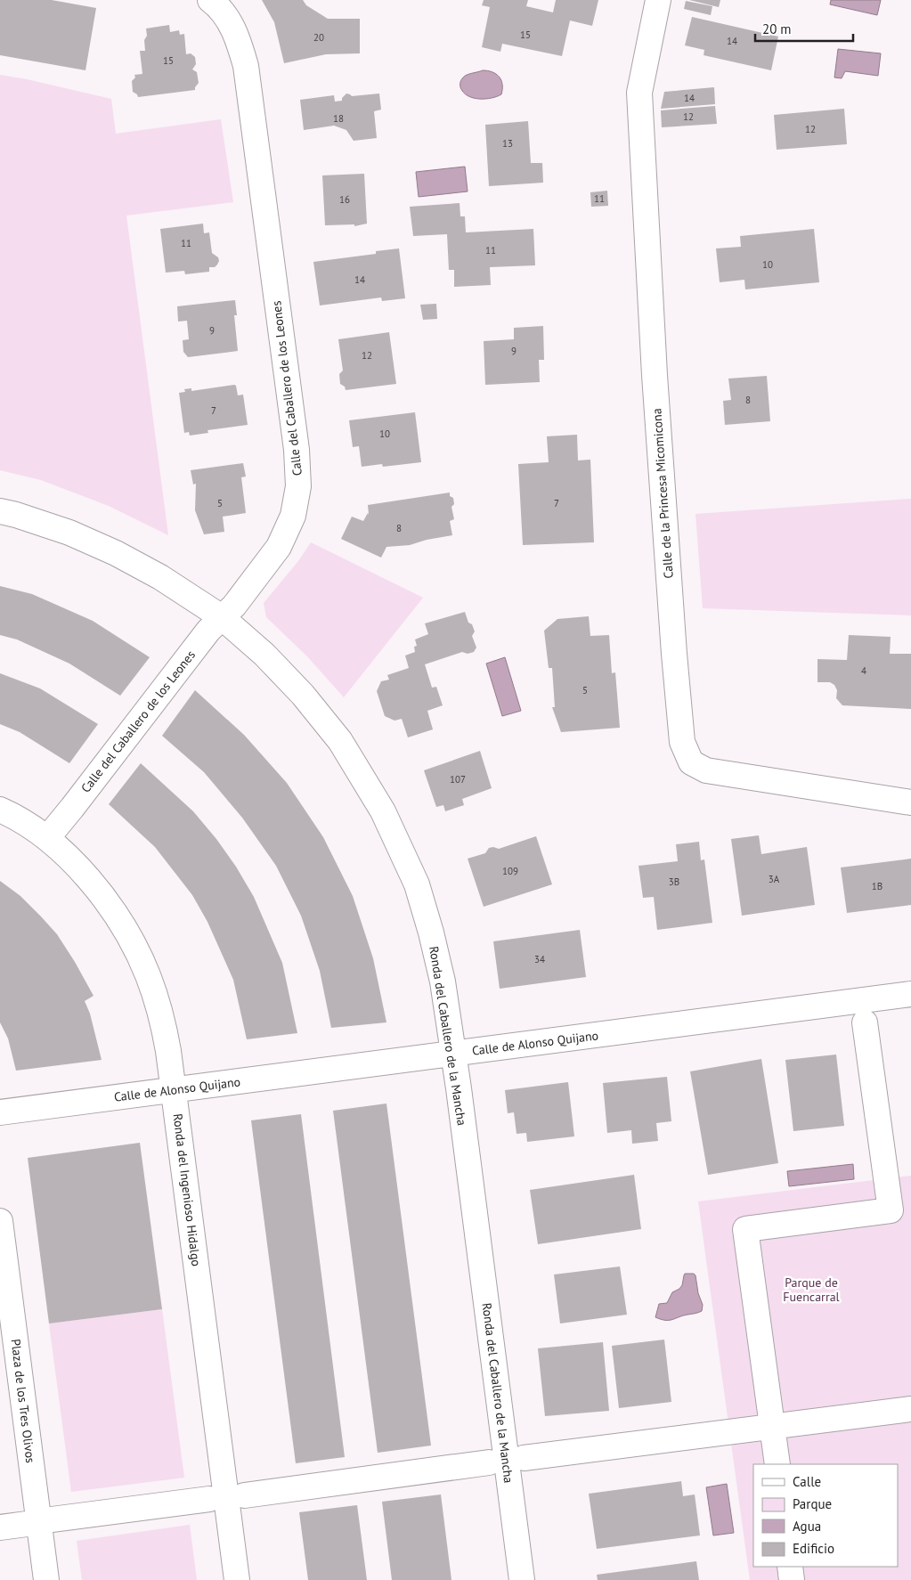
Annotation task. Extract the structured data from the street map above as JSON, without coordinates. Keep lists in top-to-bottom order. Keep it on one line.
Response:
{"streets":{"street":["Calle del Caballero de los Leones","Calle de la Princesa Micomicona","Ronda del Caballero de la Mancha","Calle de Alonso Quijano","Ronda del Ingenioso Hidalgo","Plaza de los Tres Olivos"]},"crossings":[["Calle del Caballero de los Leones","Ronda del Caballero de la Mancha"],["Calle del Caballero de los Leones","Ronda del Ingenioso Hidalgo"],["Ronda del Caballero de la Mancha","Calle de Alonso Quijano"],["Calle de Alonso Quijano","Ronda del Ingenioso Hidalgo"]],"parks":["Parque de Fuencarral"],"house_numbers":["15","20","14","15","14","12","18","12","13","11","16","11","11","10","14","9","9","12","8","7","10","5","7","8","4","5","107","109","3A","3B","1B","34"],"legend":["Calle","Parque","Agua","Edificio"],"scale_bar":"20 m"}
